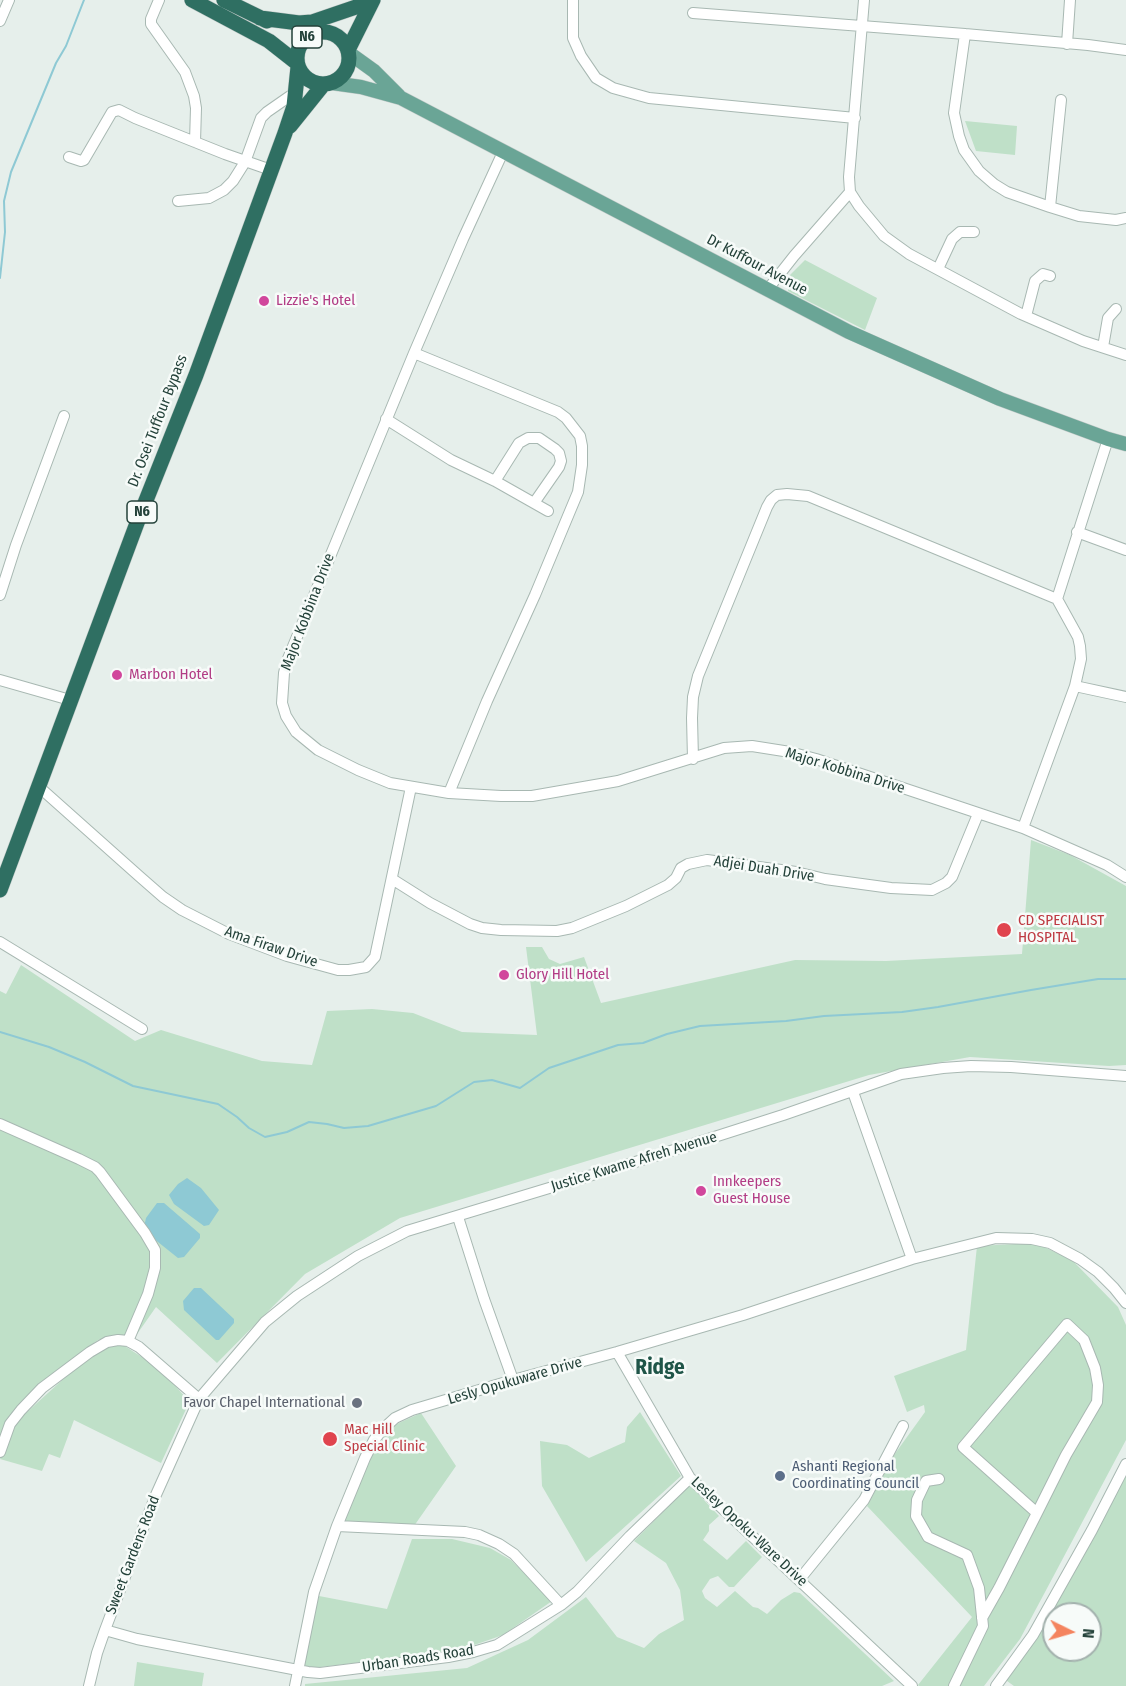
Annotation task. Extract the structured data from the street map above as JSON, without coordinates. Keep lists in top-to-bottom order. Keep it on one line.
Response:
{"streets":{"highway":["N6","Dr. Osei Tuffour Bypass"],"main road":["Dr Kuffour Avenue"],"street":["Major Kobbina Drive","Adjei Duah Drive","Ama Firaw Drive","Justice Kwame Afreh Avenue","Lesly Opukuware Drive","Lesley Opoku-Ware Drive","Sweet Gardens Road","Urban Roads Road"]},"crossings":[["N6","Dr. Osei Tuffour Bypass"],["Dr Kuffour Avenue","Major Kobbina Drive"],["Dr. Osei Tuffour Bypass","Ama Firaw Drive"],["Major Kobbina Drive","Adjei Duah Drive"],["Major Kobbina Drive","Ama Firaw Drive"],["Adjei Duah Drive","Ama Firaw Drive"],["Justice Kwame Afreh Avenue","Sweet Gardens Road"],["Lesly Opukuware Drive","Lesley Opoku-Ware Drive"],["Lesly Opukuware Drive","Sweet Gardens Road"],["Lesly Opukuware Drive","Urban Roads Road"],["Lesley Opoku-Ware Drive","Urban Roads Road"],["Sweet Gardens Road","Urban Roads Road"]],"districts":["Ridge"],"places":["Lizzie's Hotel","Marbon Hotel","CD SPECIALIST HOSPITAL","Glory Hill Hotel","Innkeepers Guest House","Favor Chapel International","Mac Hill Special Clinic","Ashanti Regional Coordinating Council"],"north":"right"}
